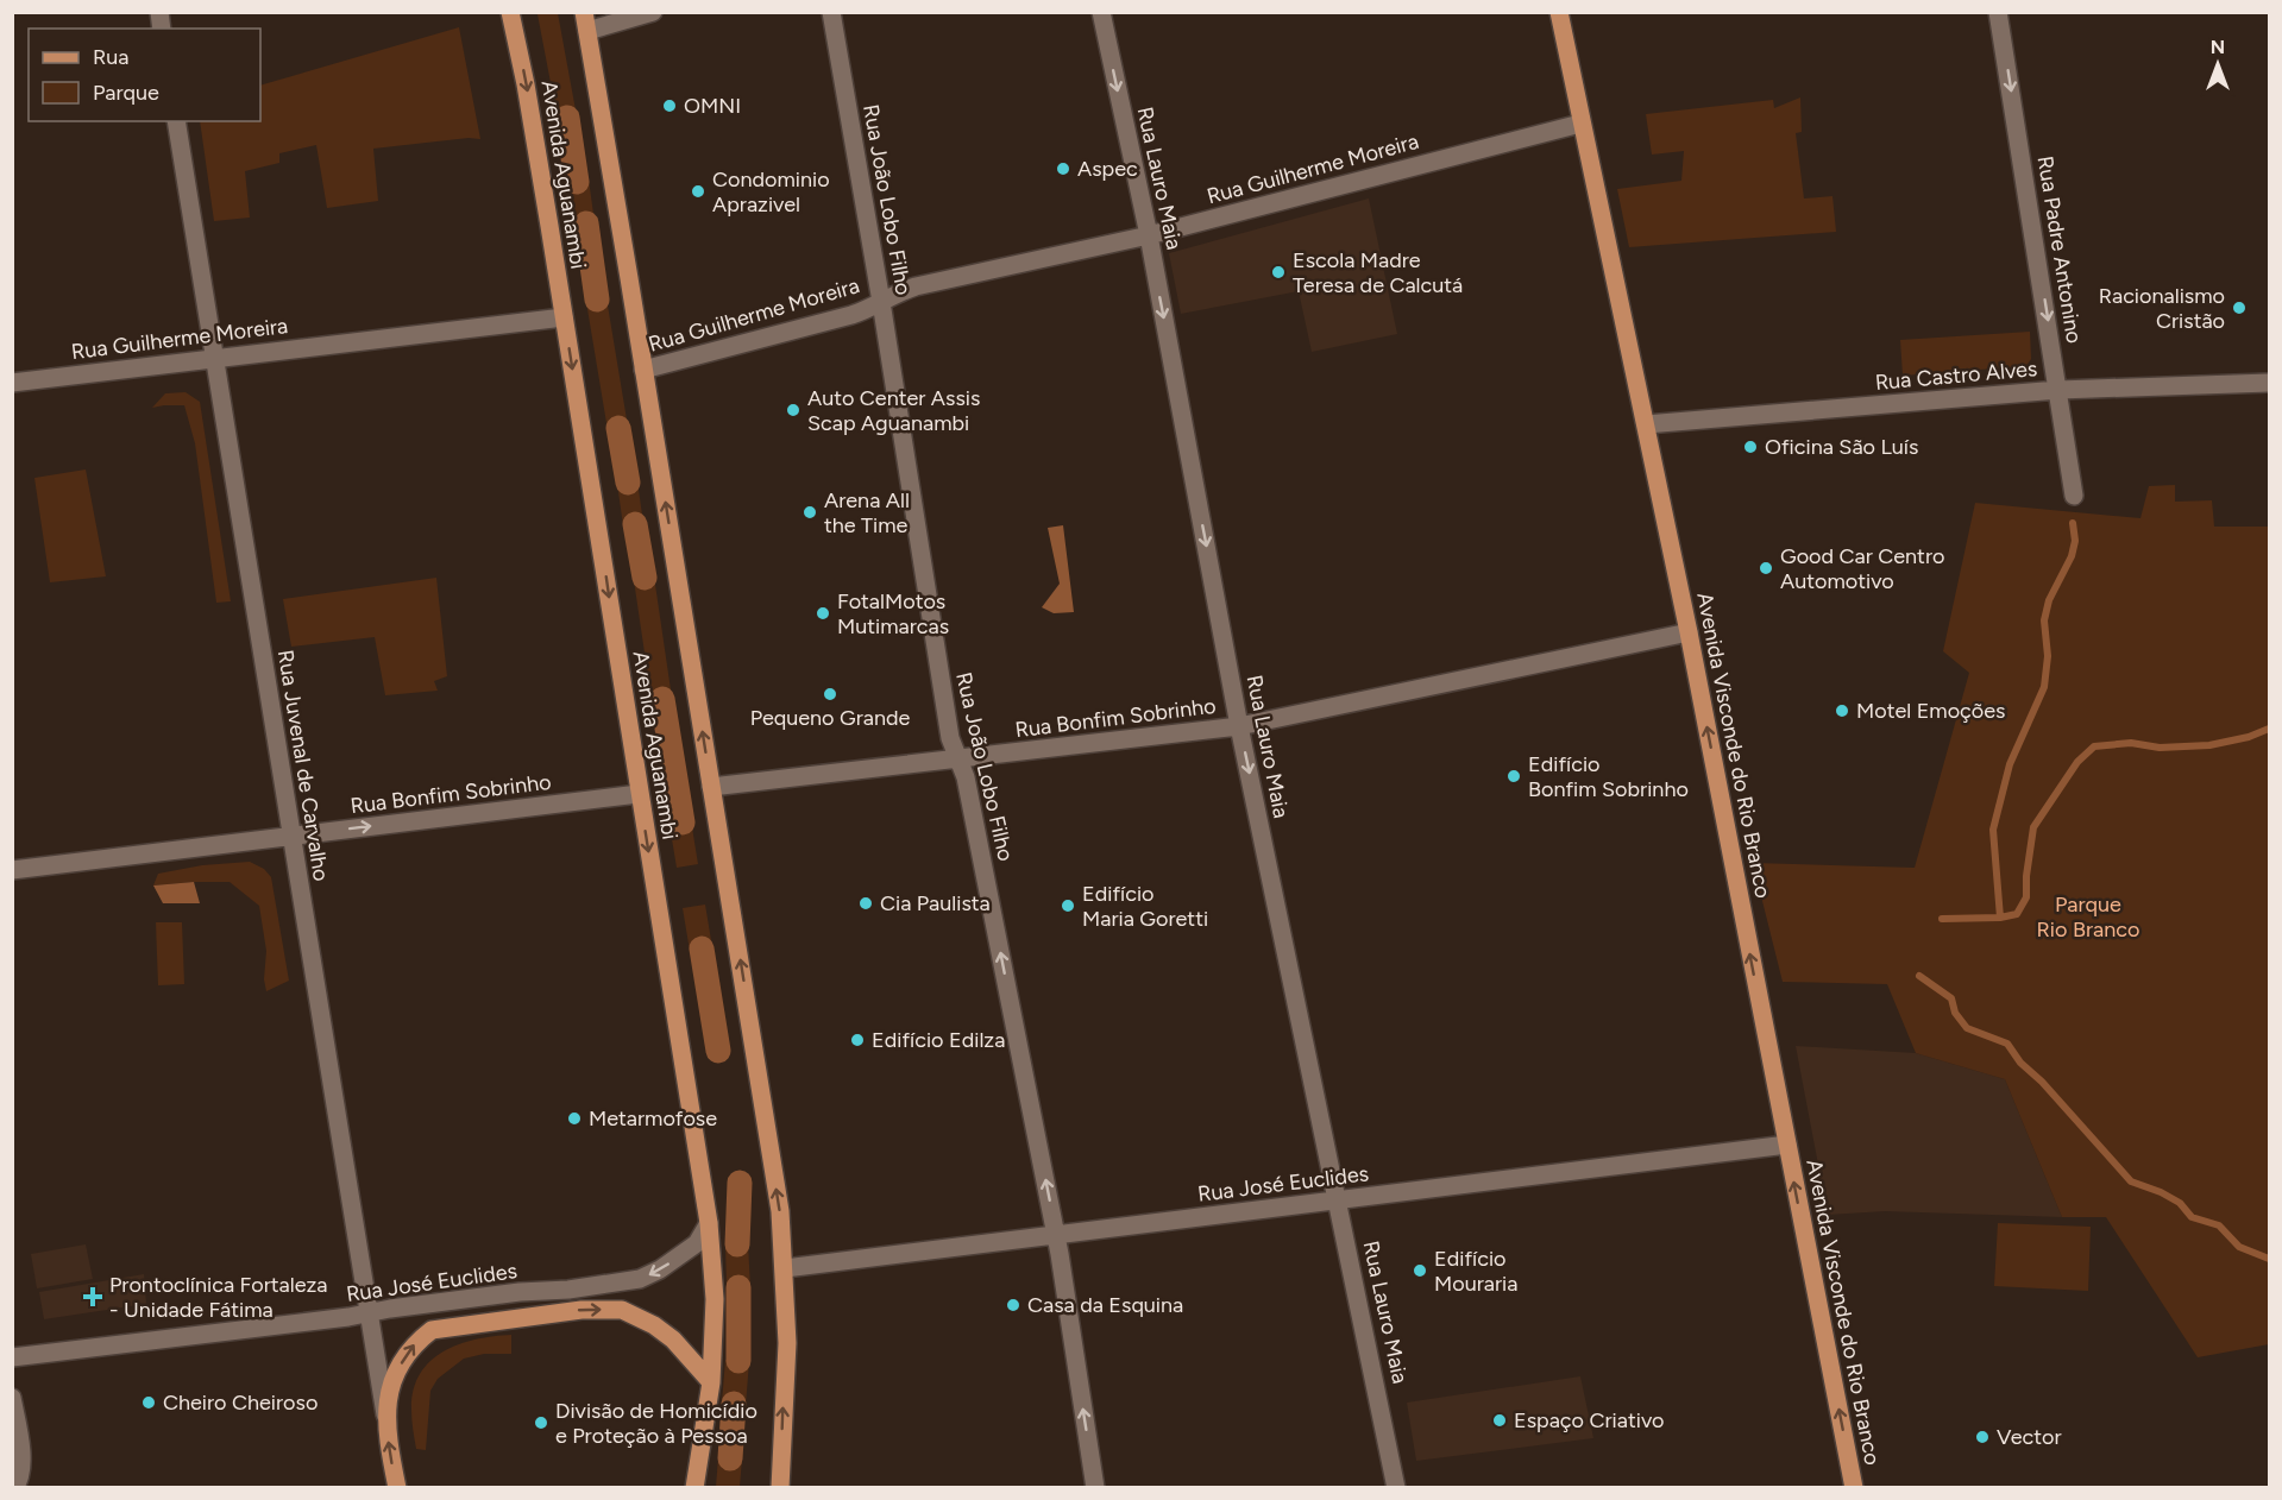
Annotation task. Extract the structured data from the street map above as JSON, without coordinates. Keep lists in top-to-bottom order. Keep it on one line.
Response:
{"streets":{"main road":["Avenida Aguanambi","Avenida Visconde do Rio Branco"],"street":["Rua Guilherme Moreira","Rua Lauro Maia","Rua João Lobo Filho","Rua Padre Antonino","Rua Castro Alves","Rua Bonfim Sobrinho","Rua Juvenal de Carvalho","Rua José Euclides"]},"crossings":[["Rua Guilherme Moreira","Avenida Aguanambi"],["Rua Guilherme Moreira","Rua Lauro Maia"],["Rua Guilherme Moreira","Rua João Lobo Filho"],["Rua Guilherme Moreira","Avenida Visconde do Rio Branco"],["Rua Guilherme Moreira","Rua Juvenal de Carvalho"],["Avenida Aguanambi","Rua Bonfim Sobrinho"],["Avenida Aguanambi","Rua José Euclides"],["Rua Lauro Maia","Rua Bonfim Sobrinho"],["Rua Lauro Maia","Rua José Euclides"],["Rua João Lobo Filho","Rua Bonfim Sobrinho"],["Rua João Lobo Filho","Rua José Euclides"],["Rua Padre Antonino","Rua Castro Alves"],["Rua Castro Alves","Avenida Visconde do Rio Branco"],["Rua Bonfim Sobrinho","Avenida Visconde do Rio Branco"],["Rua Bonfim Sobrinho","Rua Juvenal de Carvalho"],["Avenida Visconde do Rio Branco","Rua José Euclides"],["Rua Juvenal de Carvalho","Rua José Euclides"]],"one_way":["Rua Lauro Maia","Rua João Lobo Filho","Rua Padre Antonino","Avenida Visconde do Rio Branco"],"parks":["Parque Rio Branco"],"places":{"other":["OMNI","Aspec","Condominio Aprazivel","Escola Madre Teresa de Calcutá","Racionalismo Cristão","Auto Center Assis Scap Aguanambi","Oficina São Luís","Arena All the Time","Good Car Centro Automotivo","FotalMotos Mutimarcas","Pequeno Grande","Motel Emoções","Edifício Bonfim Sobrinho","Cia Paulista","Edifício Maria Goretti","Edifício Edilza","Metarmofose","Edifício Mouraria","Casa da Esquina","Cheiro Cheiroso","Espaço Criativo","Divisão de Homicídio e Proteção à Pessoa","Vector"],"health":["Prontoclínica Fortaleza - Unidade Fátima"]},"legend":["Rua","Parque"],"north":"top"}
